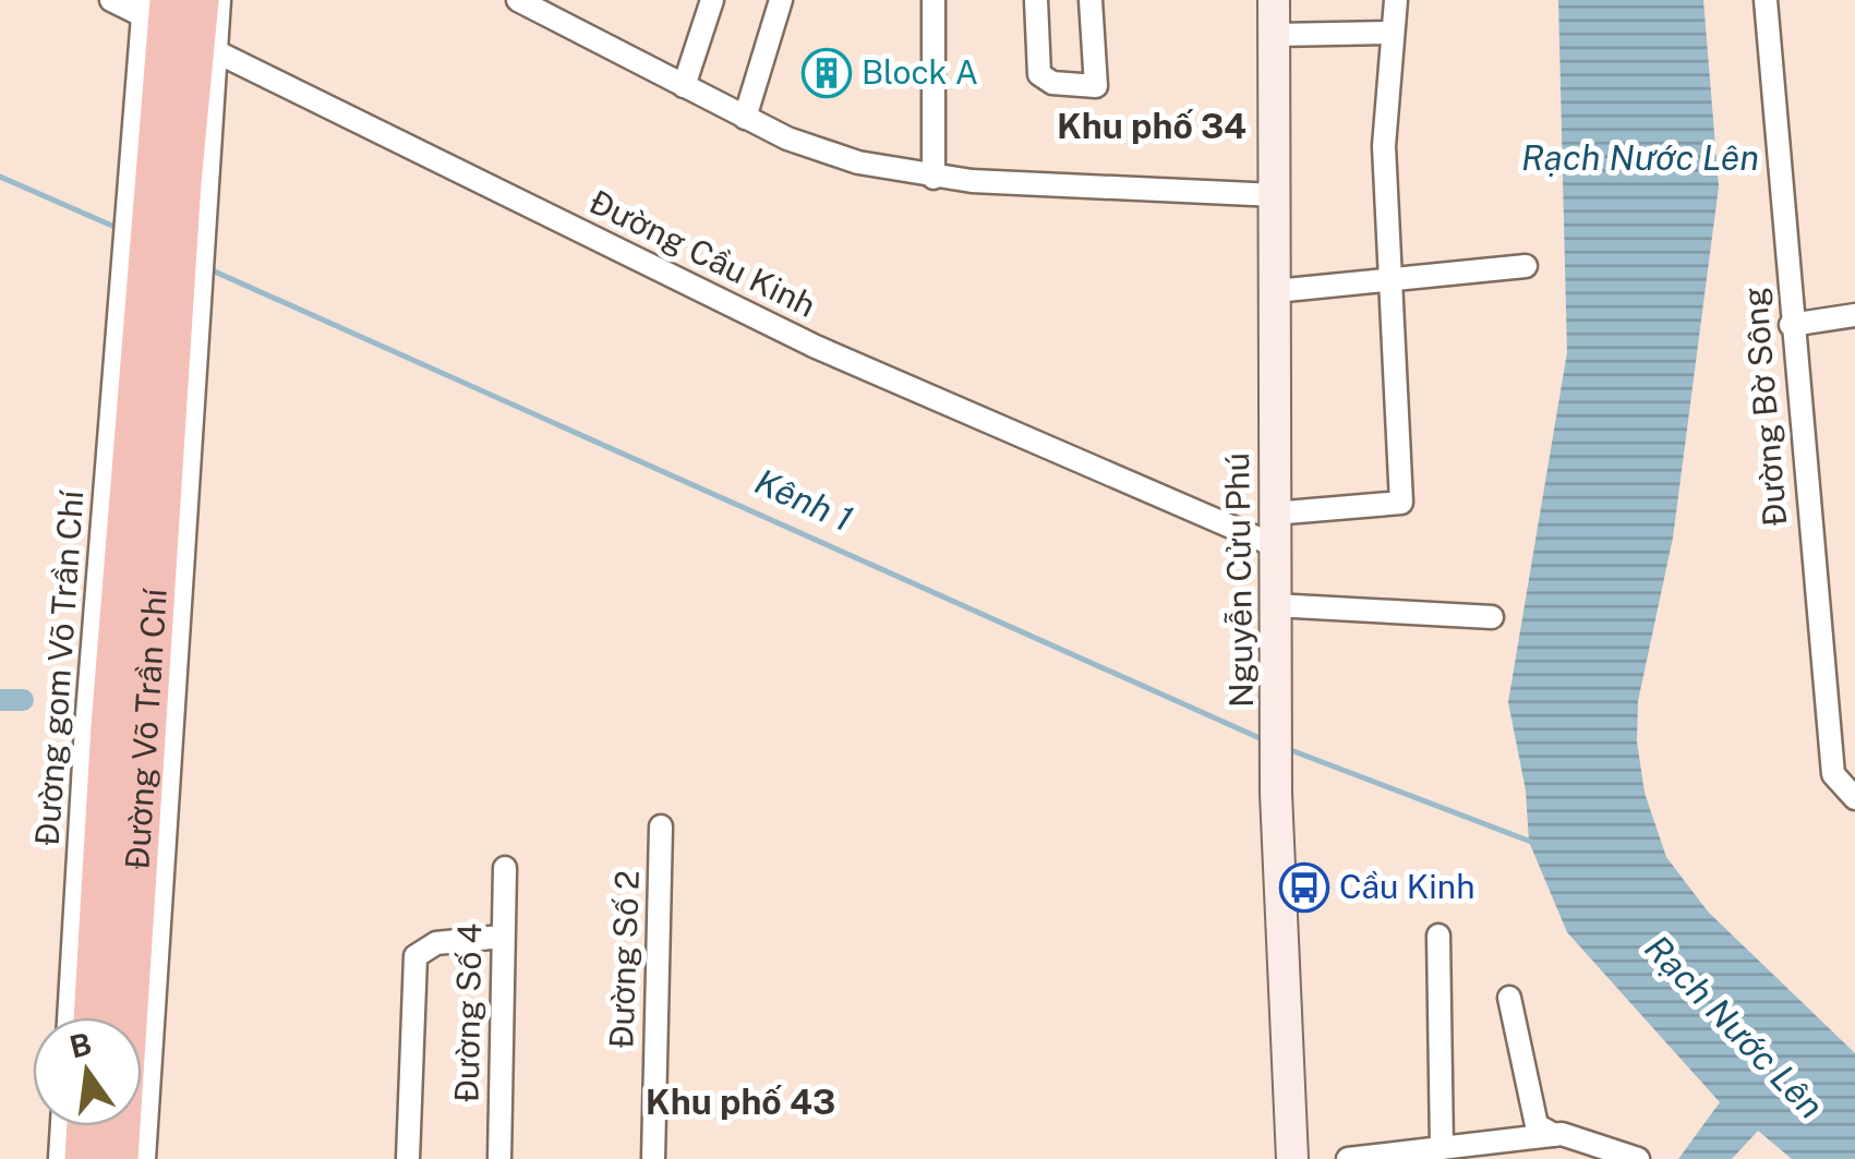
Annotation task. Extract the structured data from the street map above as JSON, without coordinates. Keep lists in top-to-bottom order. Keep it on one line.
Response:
{"streets":{"highway":["Đường Võ Trần Chí"],"main road":["Nguyễn Cửu Phú"],"street":["Đường Cầu Kinh","Đường Bờ Sông","Đường gom Võ Trần Chí","Đường Số 2","Đường Số 4"]},"crossings":[["Đường Cầu Kinh","Nguyễn Cửu Phú"],["Đường gom Võ Trần Chí","Đường Võ Trần Chí"]],"districts":["Khu phố 34","Khu phố 43"],"water":["Rạch Nước Lên","Kênh 1"],"places":{"building":["Block A"],"bus stop":["Cầu Kinh"]},"north":"top"}
